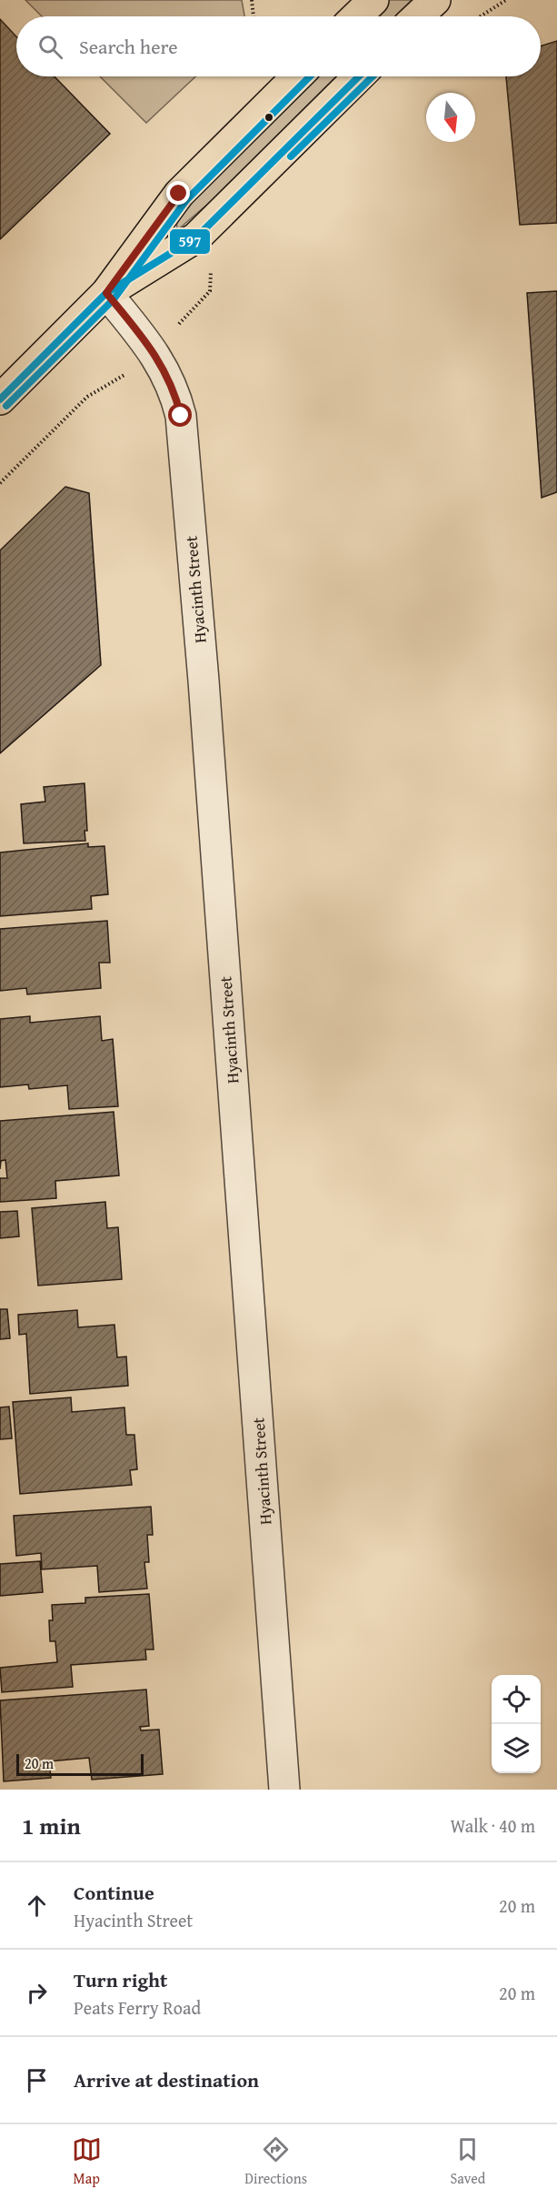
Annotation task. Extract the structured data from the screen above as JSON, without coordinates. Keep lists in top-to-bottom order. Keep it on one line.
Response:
{"streets":{"street":["Hyacinth Street"]},"lines":["transit line 597"],"scale_bar":"20 m","north":"bottom","page":{"search":"Search here","scale":"20 m","heading":["1 min","Walk · 40 m"],"list":[["Continue","Hyacinth Street","20 m"],["Turn right","Peats Ferry Road","20 m"],"Arrive at destination"],"nav":["Map","Directions","Saved"]}}
